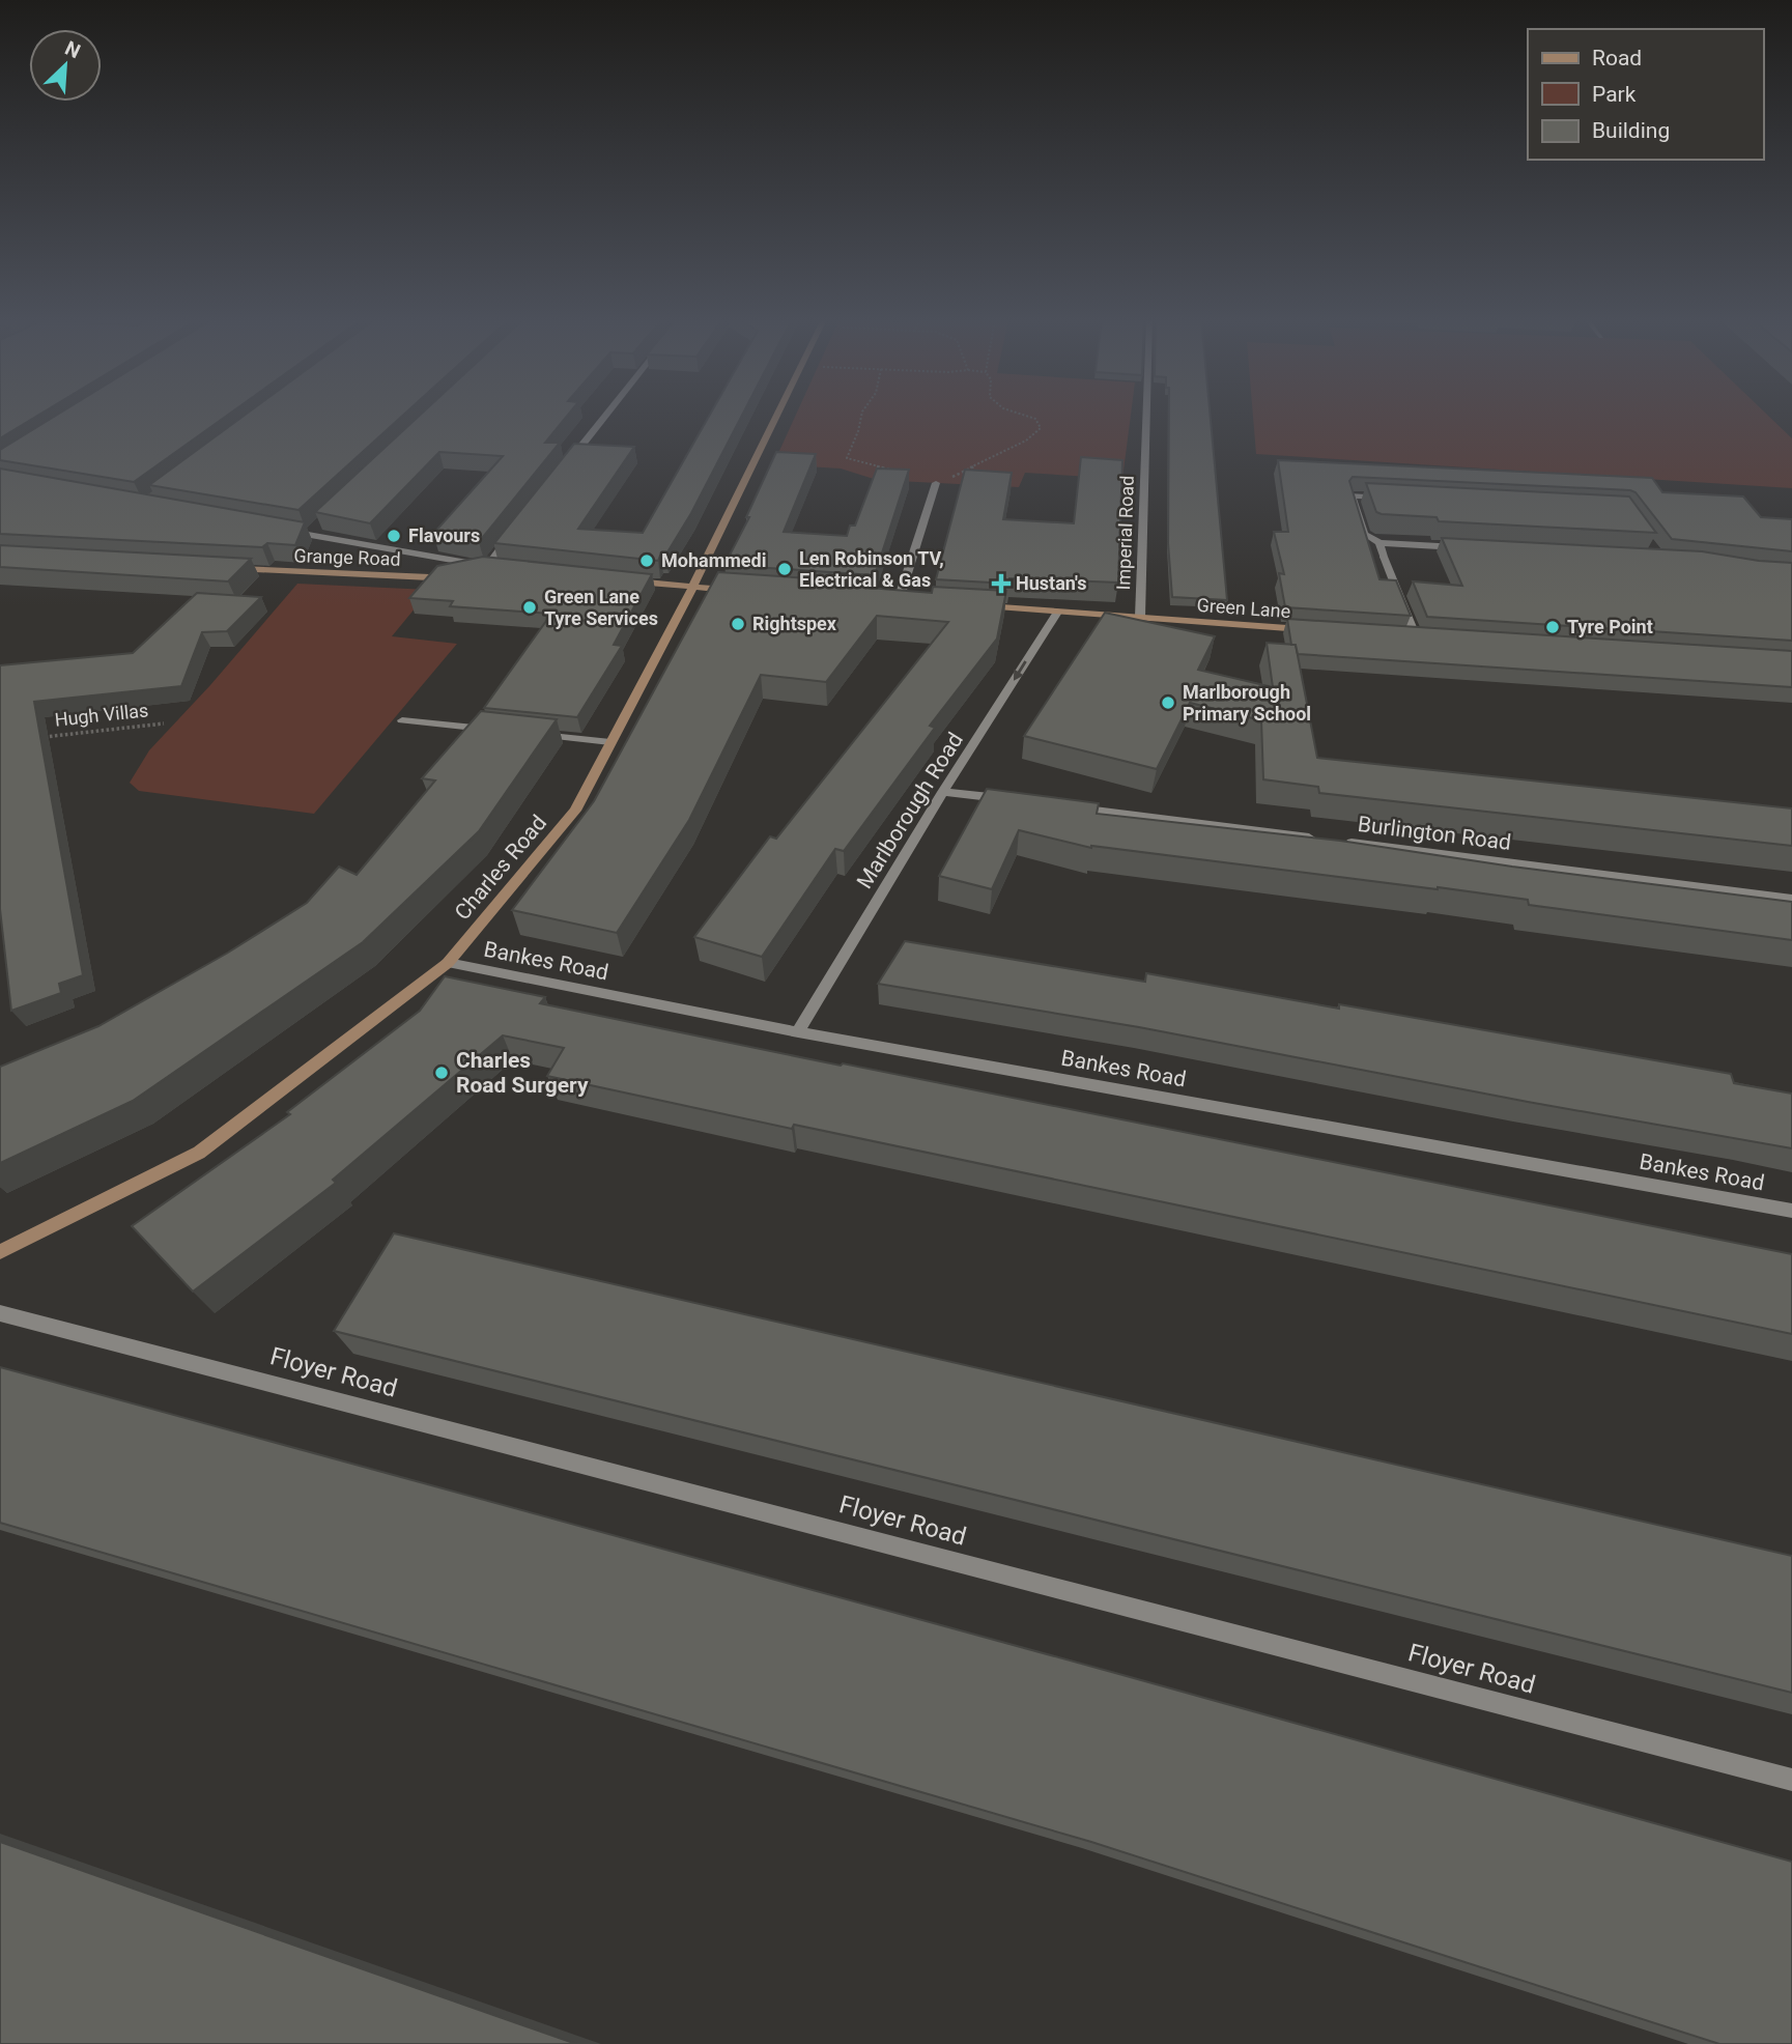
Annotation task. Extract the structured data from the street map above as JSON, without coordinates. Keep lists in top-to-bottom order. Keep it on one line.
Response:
{"streets":{"street":["Imperial Road","Grange Road","Green Lane","Marlborough Road","Burlington Road","Charles Road","Bankes Road","Floyer Road"],"path":["Hugh Villas"]},"crossings":[["Imperial Road","Green Lane"],["Green Lane","Marlborough Road"],["Marlborough Road","Bankes Road"],["Charles Road","Bankes Road"]],"one_way":["Marlborough Road"],"places":{"other":["Flavours","Mohammedi","Len Robinson TV, Electrical & Gas","Green Lane Tyre Services","Rightspex","Tyre Point","Marlborough Primary School","Charles Road Surgery"],"health":["Hustan's"]},"legend":["Road","Park","Building"],"north":"top right"}
